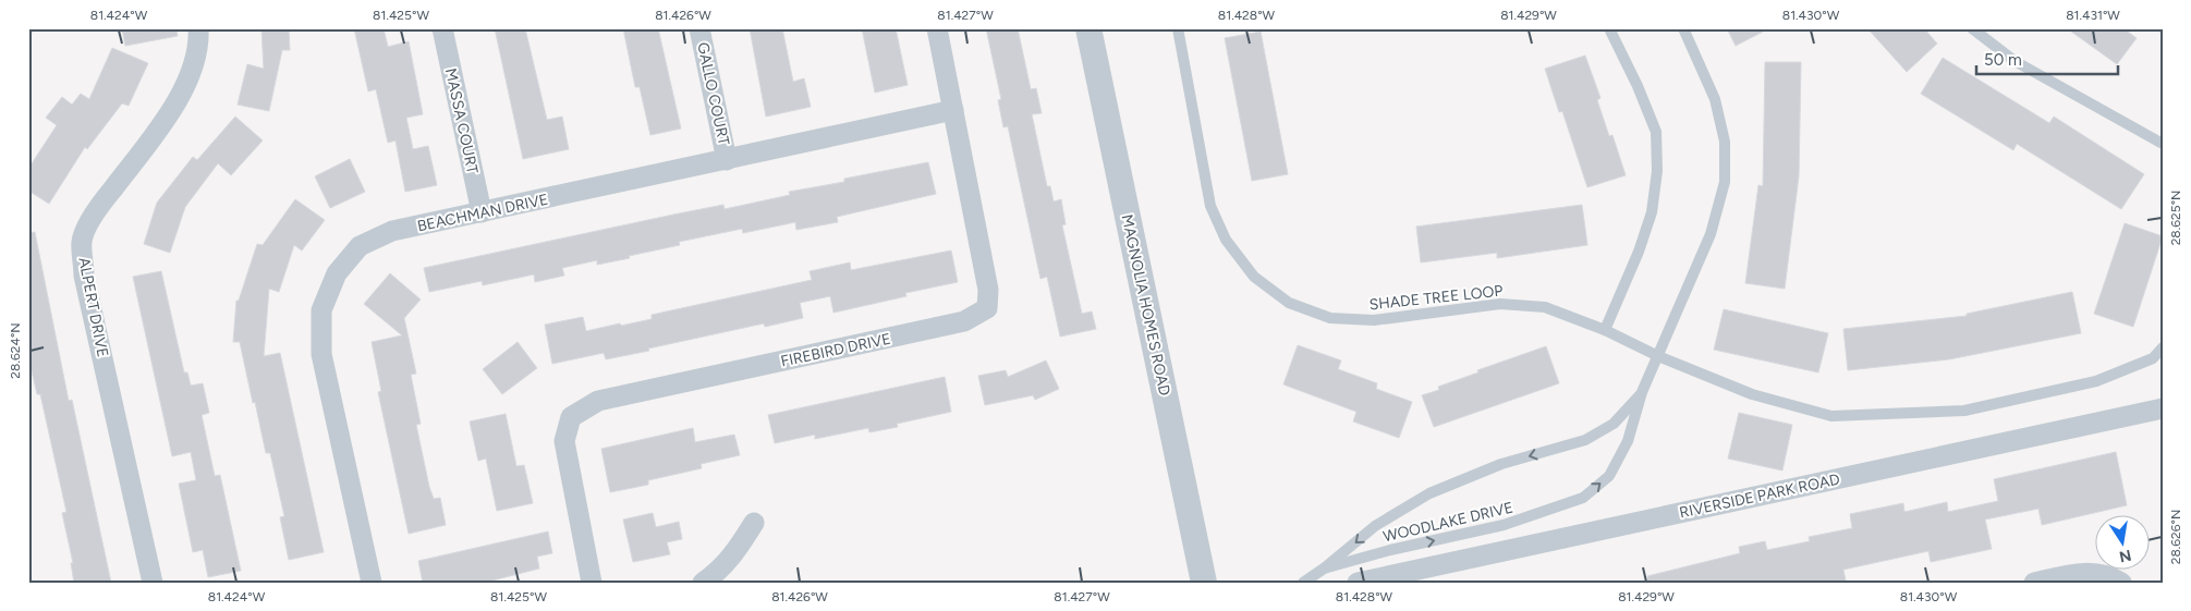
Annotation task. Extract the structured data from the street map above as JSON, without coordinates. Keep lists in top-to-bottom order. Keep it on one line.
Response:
{"streets":{"street":["GALLO COURT","MASSA COURT","BEACHMAN DRIVE","MAGNOLIA HOMES ROAD","ALPERT DRIVE","FIREBIRD DRIVE","RIVERSIDE PARK ROAD"],"lane":["SHADE TREE LOOP","WOODLAKE DRIVE"]},"crossings":[["GALLO COURT","BEACHMAN DRIVE"],["MASSA COURT","BEACHMAN DRIVE"],["BEACHMAN DRIVE","FIREBIRD DRIVE"],["SHADE TREE LOOP","WOODLAKE DRIVE"]],"scale_bar":"50 m","north":"bottom","coordinates":["81.424°W","81.425°W","81.426°W","81.427°W","81.428°W","81.429°W","81.430°W","81.431°W","28.625°N","28.624°N","28.626°N"]}
